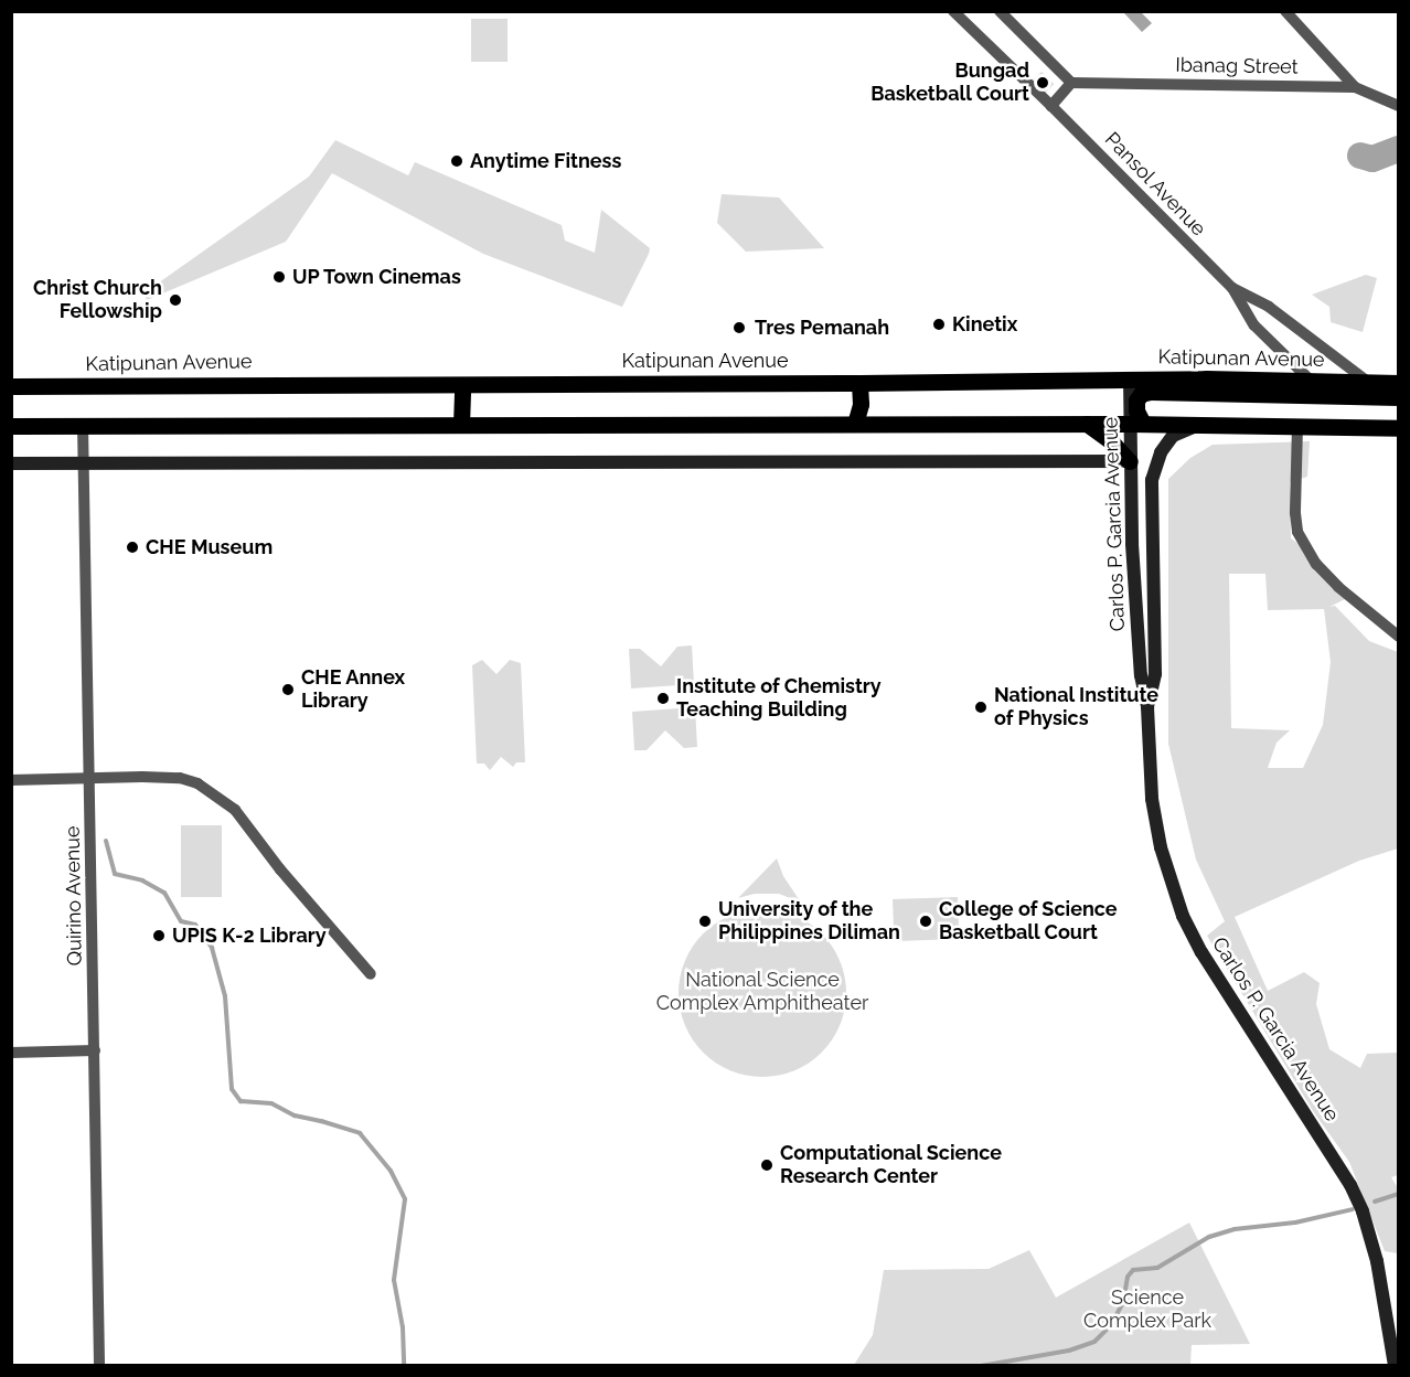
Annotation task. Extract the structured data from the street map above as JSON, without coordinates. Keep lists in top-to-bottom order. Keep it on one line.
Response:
{"streets":{"main road":["Katipunan Avenue","Carlos P. Garcia Avenue"],"street":["Ibanag Street","Pansol Avenue","Quirino Avenue"]},"crossings":[["Pansol Avenue","Katipunan Avenue"],["Katipunan Avenue","Carlos P. Garcia Avenue"]],"parks":["National Science Complex Amphitheater","Science Complex Park"],"places":["Bungad Basketball Court","Anytime Fitness","UP Town Cinemas","Christ Church Fellowship","Kinetix","Tres Pemanah","CHE Museum","CHE Annex Library","Institute of Chemistry Teaching Building","National Institute of Physics","University of the Philippines Diliman","College of Science Basketball Court","UPIS K-2 Library","Computational Science Research Center"]}
